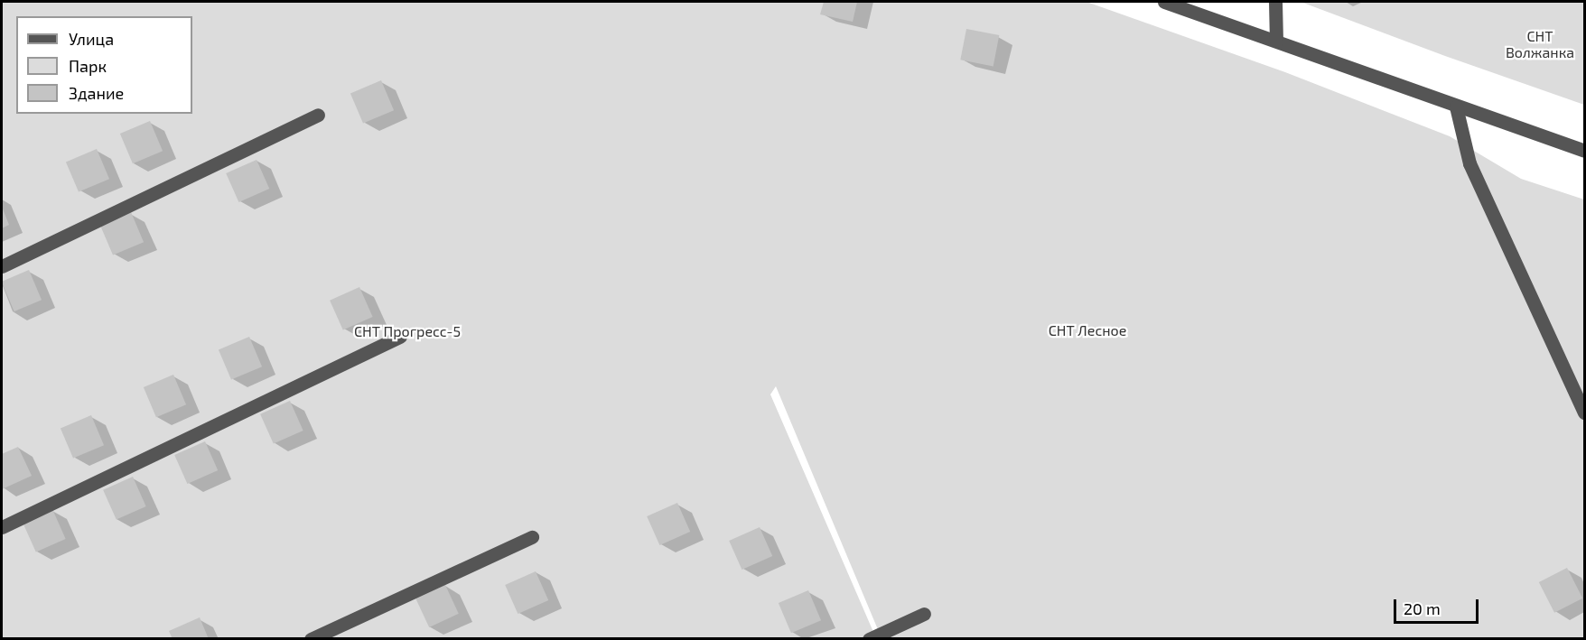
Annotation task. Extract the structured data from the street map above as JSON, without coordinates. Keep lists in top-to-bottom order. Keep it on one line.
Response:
{"parks":["СНТ Волжанка","СНТ Лесное","СНТ Прогресс-5"],"legend":["Улица","Парк","Здание"],"scale_bar":"20 m"}
